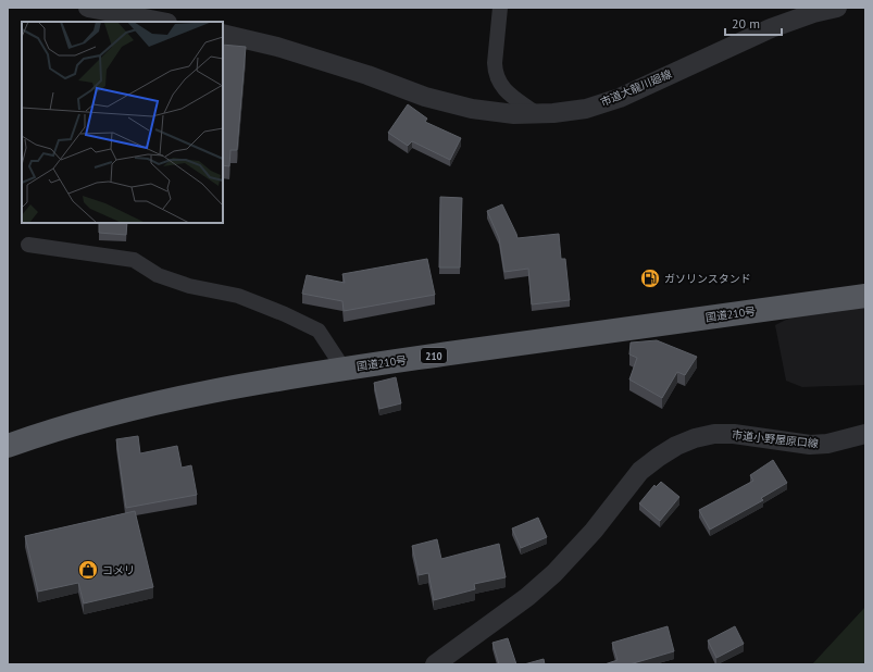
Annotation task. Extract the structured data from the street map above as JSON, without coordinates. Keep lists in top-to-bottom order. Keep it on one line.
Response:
{"streets":{"highway":["国道210号","210"],"street":["市道大龍川廻線","市道小野屋原口線"]},"places":{"fuel station":["ガソリンスタンド"],"shop":["コメリ"]},"scale_bar":"20 m"}
